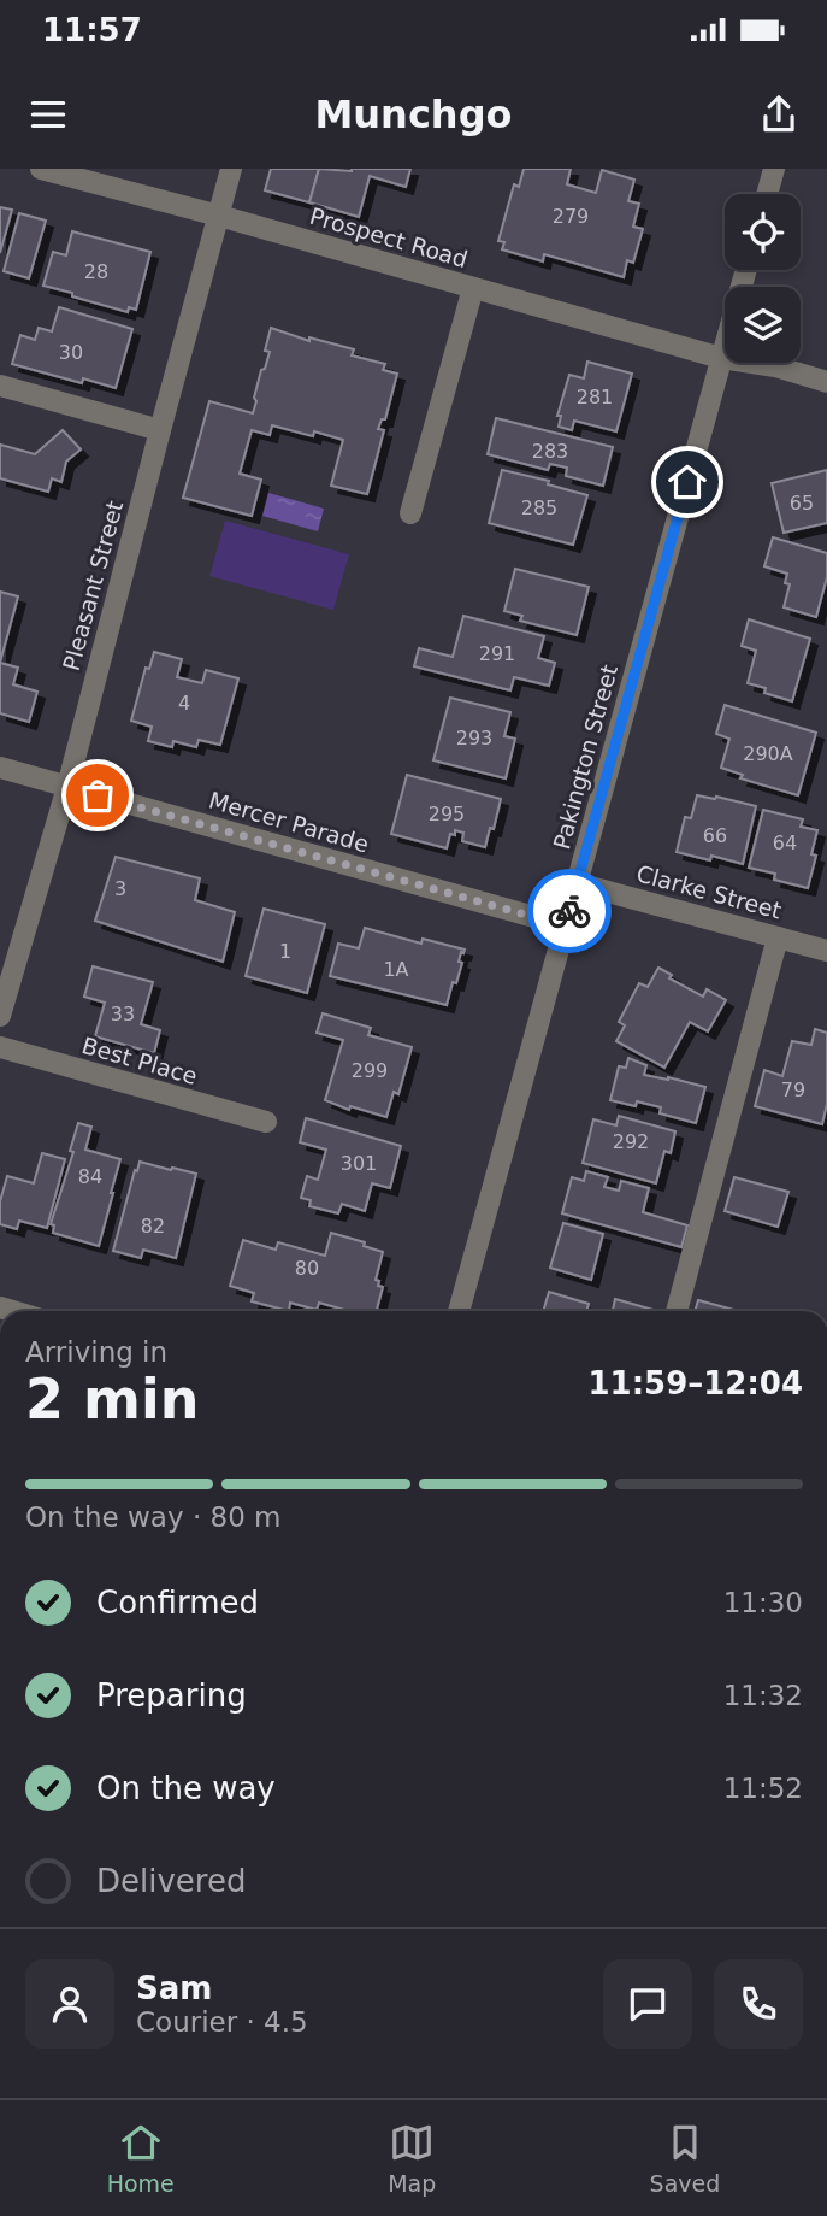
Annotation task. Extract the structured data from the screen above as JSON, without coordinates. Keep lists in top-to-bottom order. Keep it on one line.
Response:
{"streets":{"street":["Prospect Road","Pleasant Street","Pakington Street","Mercer Parade","Clarke Street","Best Place"]},"crossings":[["Prospect Road","Pleasant Street"],["Prospect Road","Pakington Street"],["Pleasant Street","Mercer Parade"],["Pakington Street","Mercer Parade"],["Pakington Street","Clarke Street"]],"house_numbers":["279","28","30","281","283","65","285","291","4","293","290A","295","66","64","3","1","1A","33","299","79","292","301","84","82","80"],"page":{"status":"11:57","header":"Munchgo","heading":["2 min","Arriving in","11:59–12:04"],"panel":["Sam","Courier · 4.5"],"bar":"On the way · 80 m","list":[["Confirmed","11:30"],["Preparing","11:32"],["On the way","11:52"],"Delivered"],"tabs":["Home","Map","Saved"]}}
